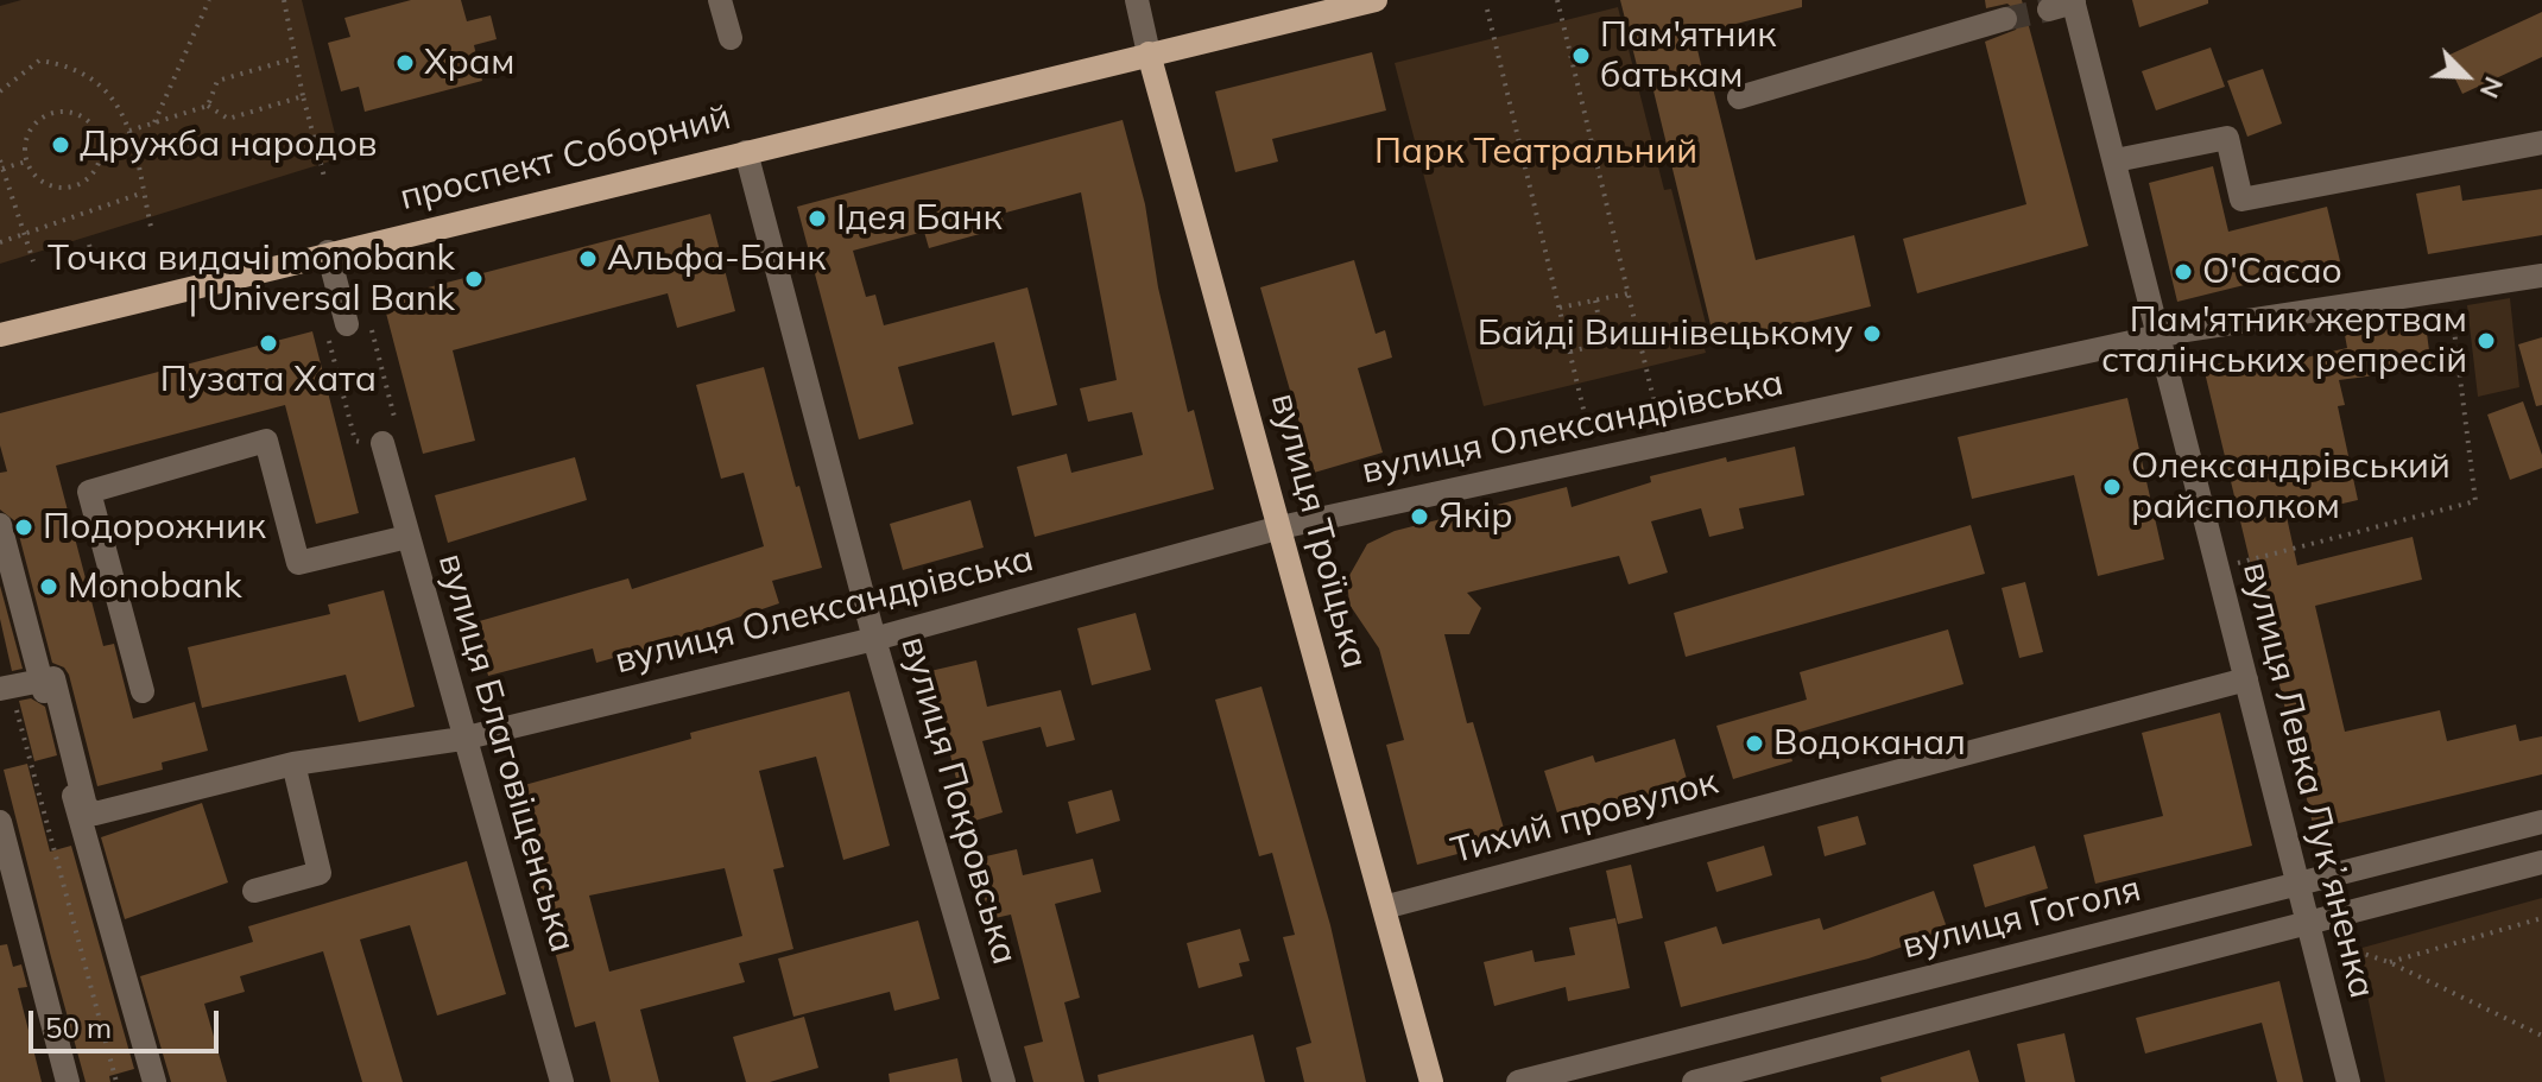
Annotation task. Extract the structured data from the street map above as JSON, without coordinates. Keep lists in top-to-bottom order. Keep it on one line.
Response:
{"streets":{"main road":["проспект Соборний","вулиця Троїцька"],"street":["вулиця Олександрівська","вулиця Благовіщенська","вулиця Левка Лукʼяненка","вулиця Покровська","Тихий провулок","вулиця Гоголя"]},"crossings":[["проспект Соборний","вулиця Троїцька"],["проспект Соборний","вулиця Покровська"],["вулиця Олександрівська","вулиця Троїцька"],["вулиця Олександрівська","вулиця Благовіщенська"],["вулиця Олександрівська","вулиця Левка Лукʼяненка"],["вулиця Олександрівська","вулиця Покровська"],["вулиця Троїцька","Тихий провулок"],["вулиця Левка Лукʼяненка","Тихий провулок"],["вулиця Левка Лукʼяненка","вулиця Гоголя"]],"parks":["Парк Театральний"],"places":["Пам'ятник батькам","Храм","Дружба народов","Ідея Банк","Альфа-Банк","O'Cacao","Точка видачі monobank | Universal Bank","Байді Вишнівецькому","Пам'ятник жертвам сталінських репресій","Пузата Хата","Олександрівський райсполком","Якір","Подорожник","Monobank","Водоканал"],"scale_bar":"50 m","north":"bottom right"}
